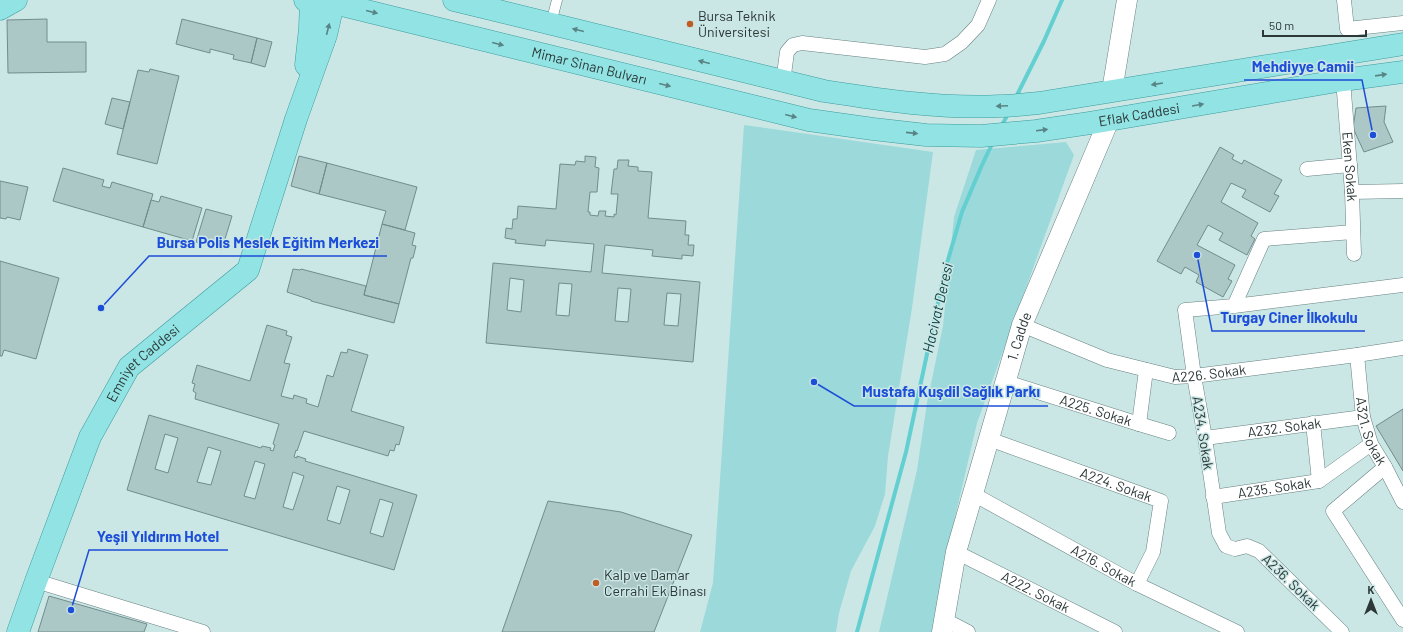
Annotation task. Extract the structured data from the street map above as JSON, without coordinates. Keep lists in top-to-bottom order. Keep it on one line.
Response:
{"streets":{"main road":["Mimar Sinan Bulvarı","Eflak Caddesi","1. Cadde","Emniyet Caddesi"],"street":["Eken Sokak","A226. Sokak","A225. Sokak","A232. Sokak","A321. Sokak","A234. Sokak","A224. Sokak","A235. Sokak","A216. Sokak","A236. Sokak","A222. Sokak"]},"crossings":[["Mimar Sinan Bulvarı","Eflak Caddesi"],["Eflak Caddesi","Eken Sokak"],["Eflak Caddesi","1. Cadde"],["1. Cadde","A226. Sokak"],["1. Cadde","A225. Sokak"],["1. Cadde","A224. Sokak"],["1. Cadde","A216. Sokak"],["1. Cadde","A222. Sokak"],["A226. Sokak","A225. Sokak"],["A226. Sokak","A321. Sokak"],["A226. Sokak","A234. Sokak"],["A232. Sokak","A321. Sokak"],["A232. Sokak","A234. Sokak"],["A321. Sokak","A235. Sokak"],["A234. Sokak","A235. Sokak"],["A234. Sokak","A236. Sokak"],["A224. Sokak","A216. Sokak"]],"water":["Hacivat Deresi"],"places":["Bursa Teknik Üniversitesi","Mehdiyye Camii","Turgay Ciner İlkokulu","Bursa Polis Meslek Eğitim Merkezi","Mustafa Kuşdil Sağlık Parkı","Kalp ve Damar Cerrahi Ek Binası","Yeşil Yıldırım Hotel"],"scale_bar":"50 m","north":"top"}
